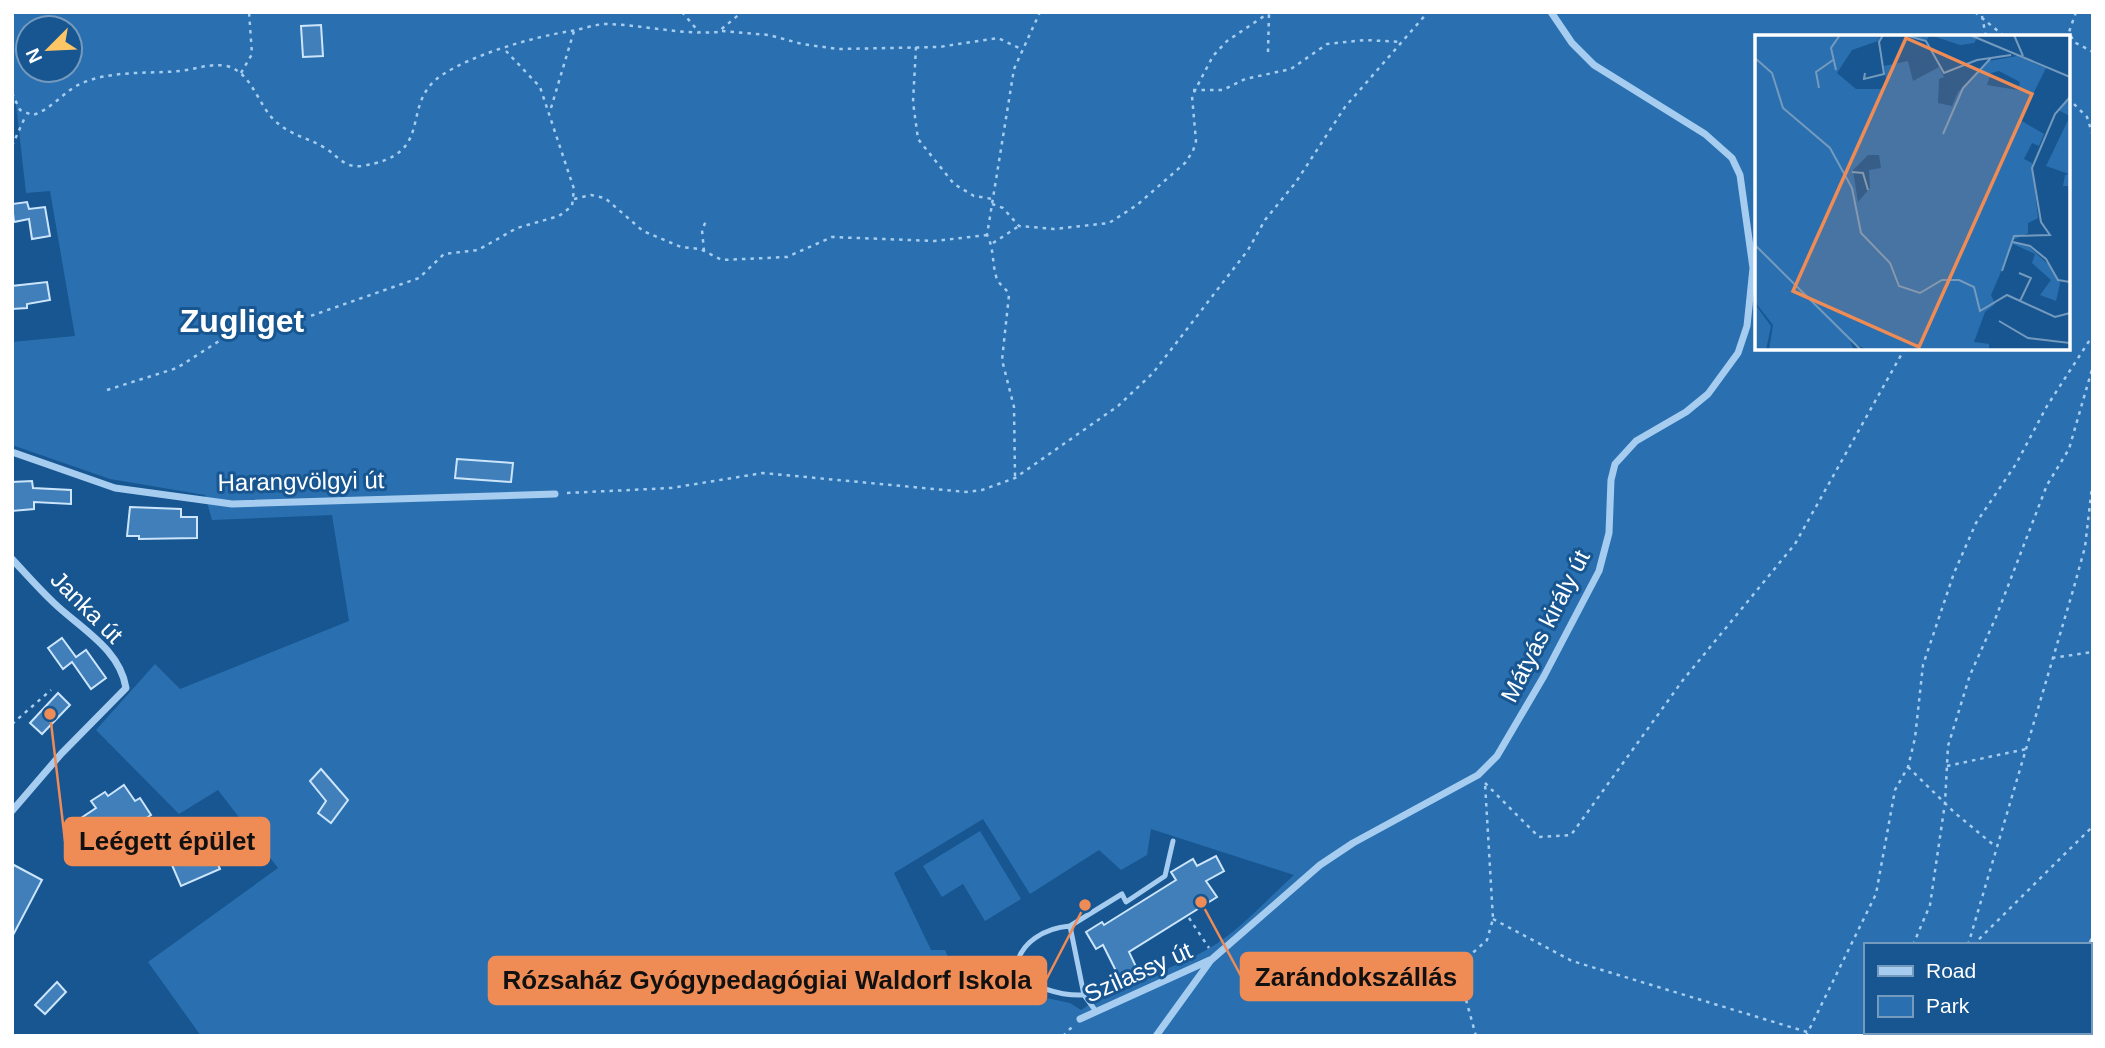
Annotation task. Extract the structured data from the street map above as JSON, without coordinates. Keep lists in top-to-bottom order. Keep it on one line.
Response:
{"streets":{"street":["Harangvölgyi út","Janka út","Mátyás király út","Szilassy út"]},"crossings":[["Mátyás király út","Szilassy út"]],"districts":["Zugliget"],"places":["Leégett épület","Zarándokszállás","Rózsaház Gyógypedagógiai Waldorf Iskola"],"legend":["Road","Park"],"north":"bottom left"}
